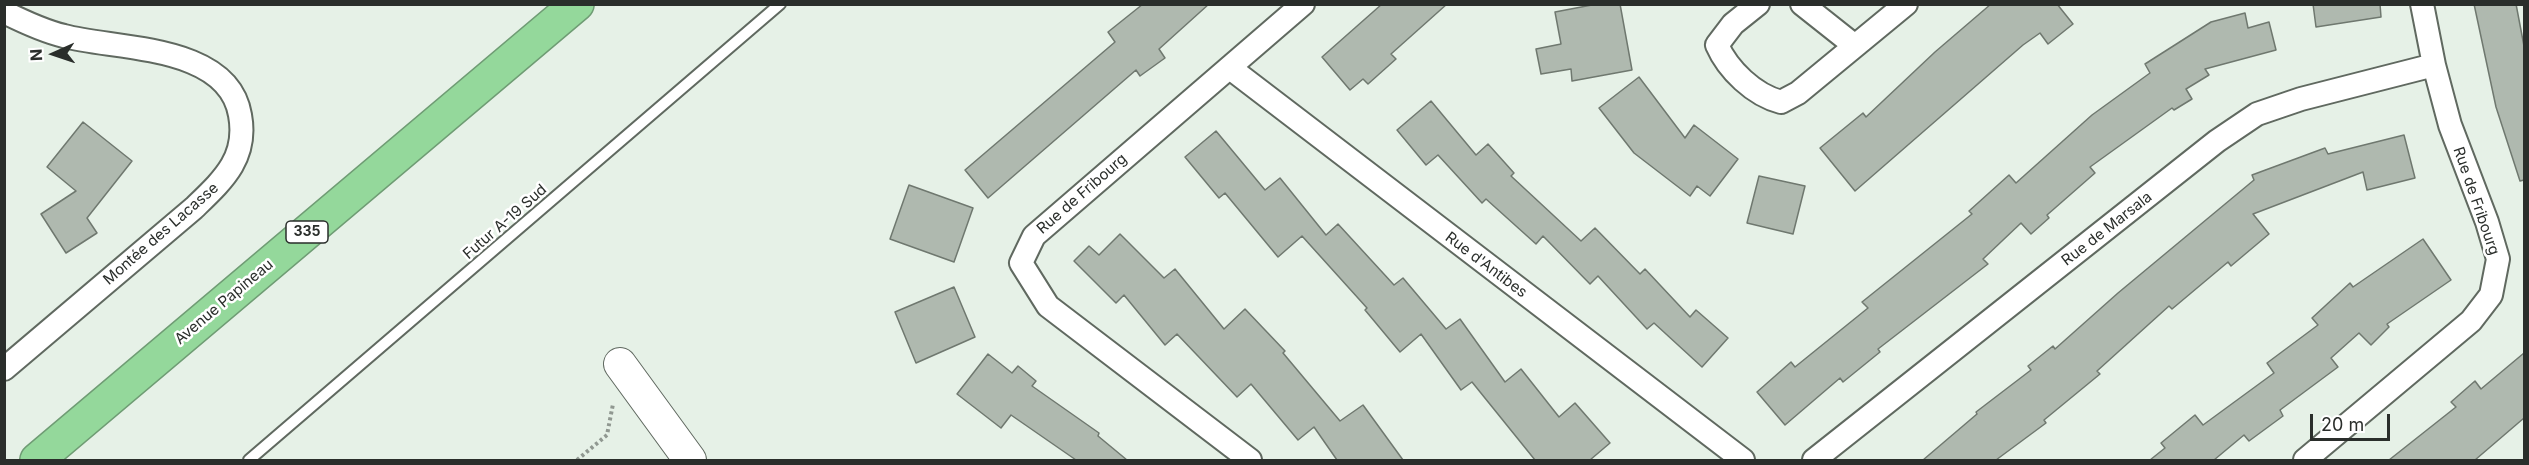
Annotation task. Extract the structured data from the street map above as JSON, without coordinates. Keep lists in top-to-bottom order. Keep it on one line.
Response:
{"streets":{"highway":["335","Avenue Papineau"],"street":["Rue de Fribourg","Rue de Marsala","Montée des Lacasse","Rue d'Antibes"],"lane":["Futur A-19 Sud"]},"crossings":[["Rue de Fribourg","Rue de Marsala"],["Rue de Fribourg","Rue d'Antibes"]],"scale_bar":"20 m","north":"left"}
